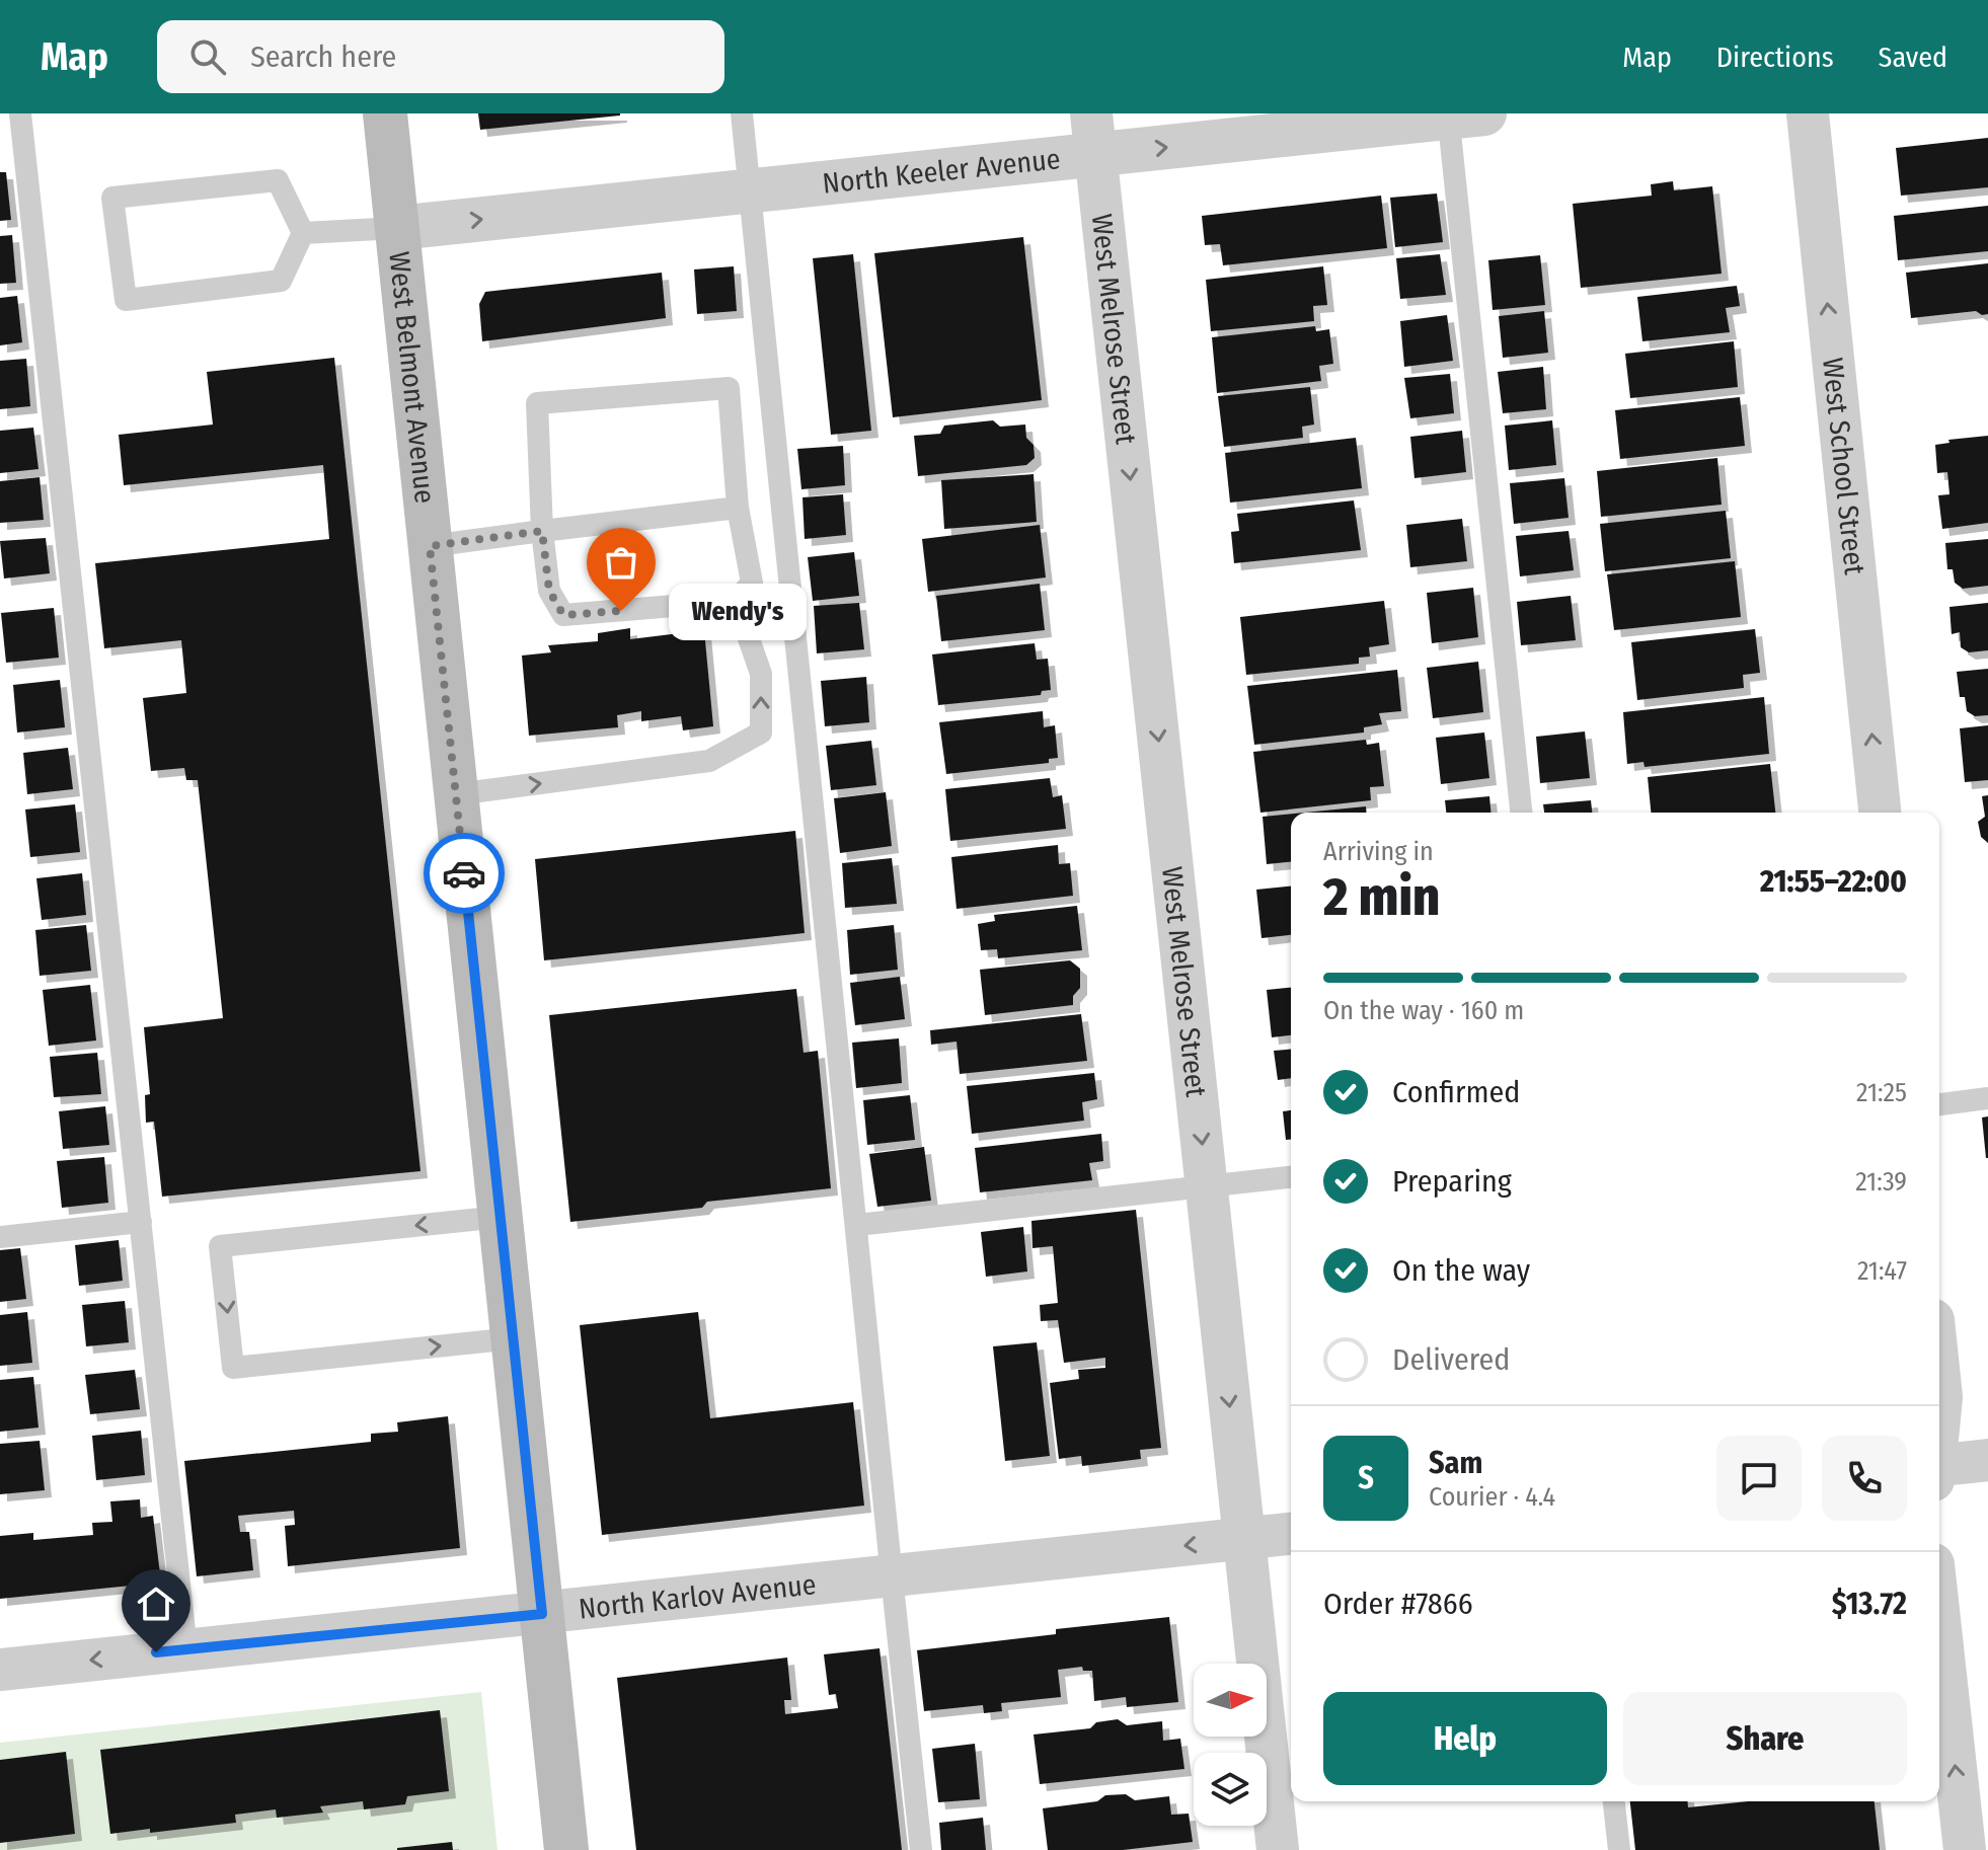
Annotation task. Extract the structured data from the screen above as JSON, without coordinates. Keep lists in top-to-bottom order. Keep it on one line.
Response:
{"streets":{"main road":["West Belmont Avenue"],"street":["North Keeler Avenue","West Melrose Street","West School Street","North Karlov Avenue"]},"crossings":[["North Keeler Avenue","West Melrose Street"],["North Keeler Avenue","West Belmont Avenue"],["West Melrose Street","North Karlov Avenue"],["West Belmont Avenue","North Karlov Avenue"]],"one_way":["North Keeler Avenue","West Melrose Street","West School Street","North Karlov Avenue"],"places":["Wendy's"],"north":"right","page":{"header":"Map","search":"Search here","nav":["Map","Directions","Saved"],"bubble":"Wendy's","heading":["2 min","Arriving in","21:55–22:00"],"panel":["Sam","Courier · 4.4","Order #7866","$13.72"],"bar":"On the way · 160 m","list":[["Confirmed","21:25"],["Preparing","21:39"],["On the way","21:47"],"Delivered"],"round":"S","buttons":["Help","Share"]}}
